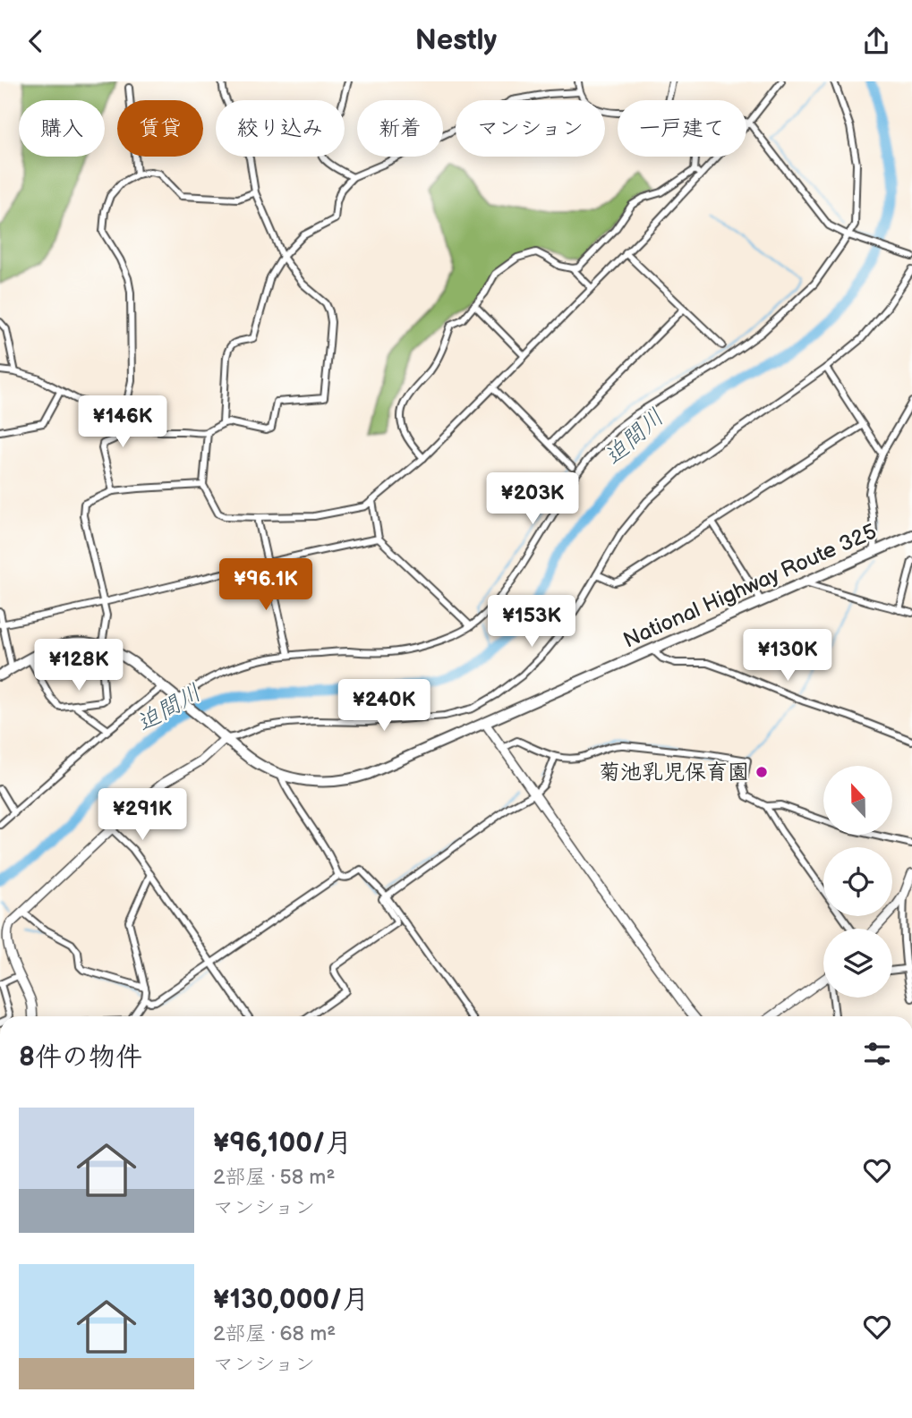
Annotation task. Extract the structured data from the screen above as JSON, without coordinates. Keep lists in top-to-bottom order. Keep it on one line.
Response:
{"streets":{"highway":["National Highway Route 325"]},"water":["迫間川"],"places":["菊池乳児保育園"],"north":"top","page":{"header":"Nestly","chip":["購入","賃貸","絞り込み","新着","マンション","一戸建て"],"price":["¥146K","¥203K","¥96.1K","¥153K","¥130K","¥128K","¥240K","¥291K"],"heading":"8件の物件","list":[{"name":"¥96,100/月","note":"2部屋 · 58 m² · マンション"},{"name":"¥130,000/月","note":"2部屋 · 68 m² · マンション"}]}}
